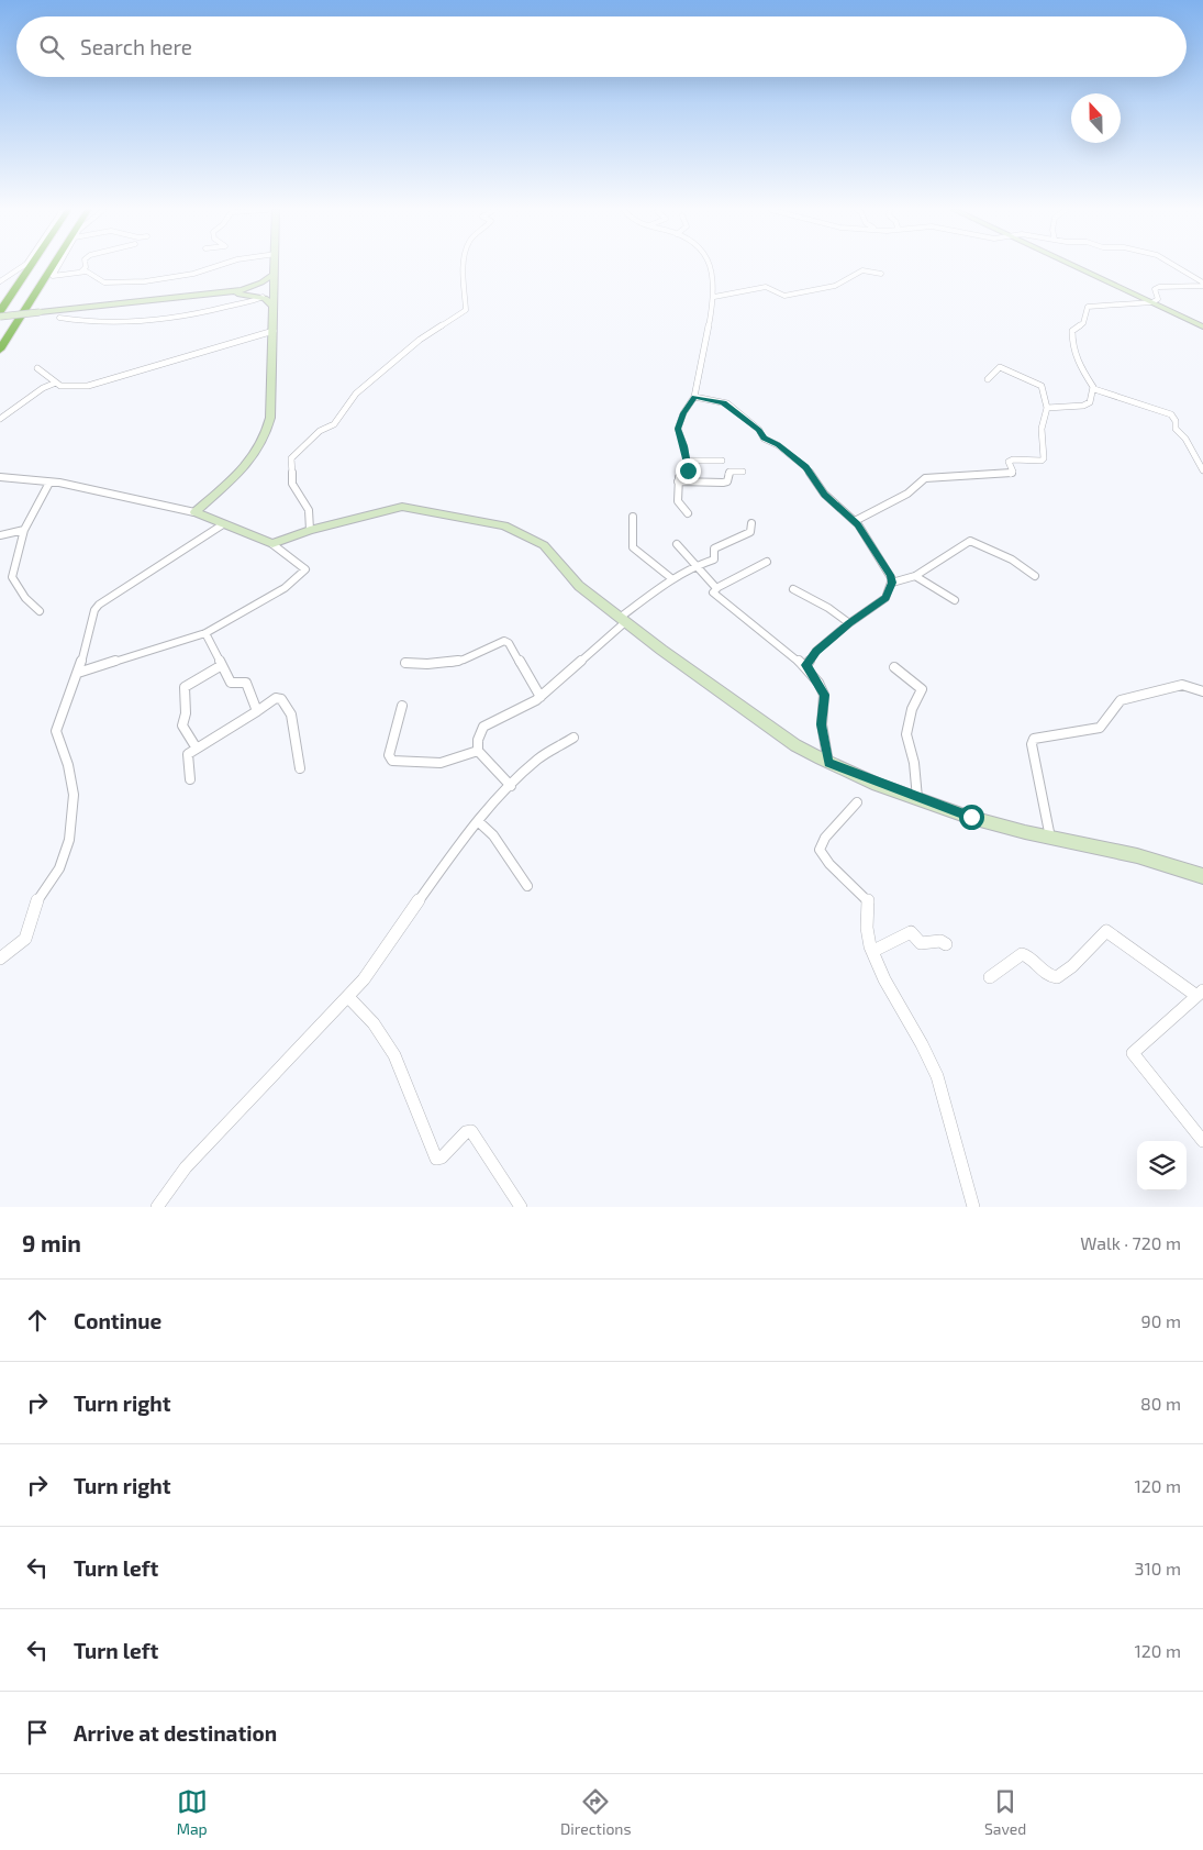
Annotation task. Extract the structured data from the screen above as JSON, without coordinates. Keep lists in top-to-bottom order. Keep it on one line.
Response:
{"north":"top","page":{"search":"Search here","heading":["9 min","Walk · 720 m"],"list":[["Continue","90 m"],["Turn right","80 m"],["Turn right","120 m"],["Turn left","310 m"],["Turn left","120 m"],"Arrive at destination"],"nav":["Map","Directions","Saved"]}}
